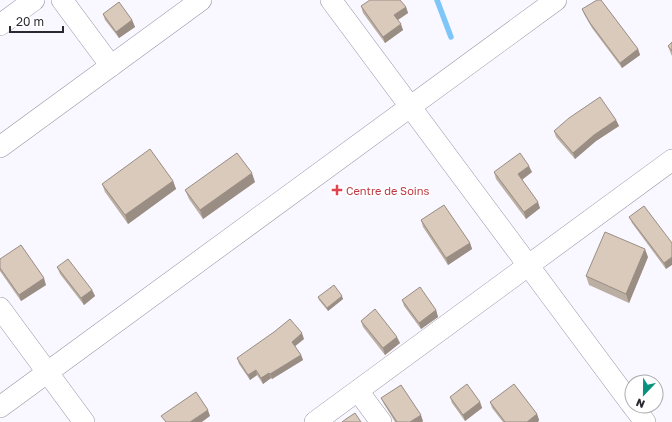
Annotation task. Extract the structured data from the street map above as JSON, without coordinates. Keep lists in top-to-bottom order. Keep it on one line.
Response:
{"places":{"health":["Centre de Soins"]},"scale_bar":"20 m","north":"bottom"}
